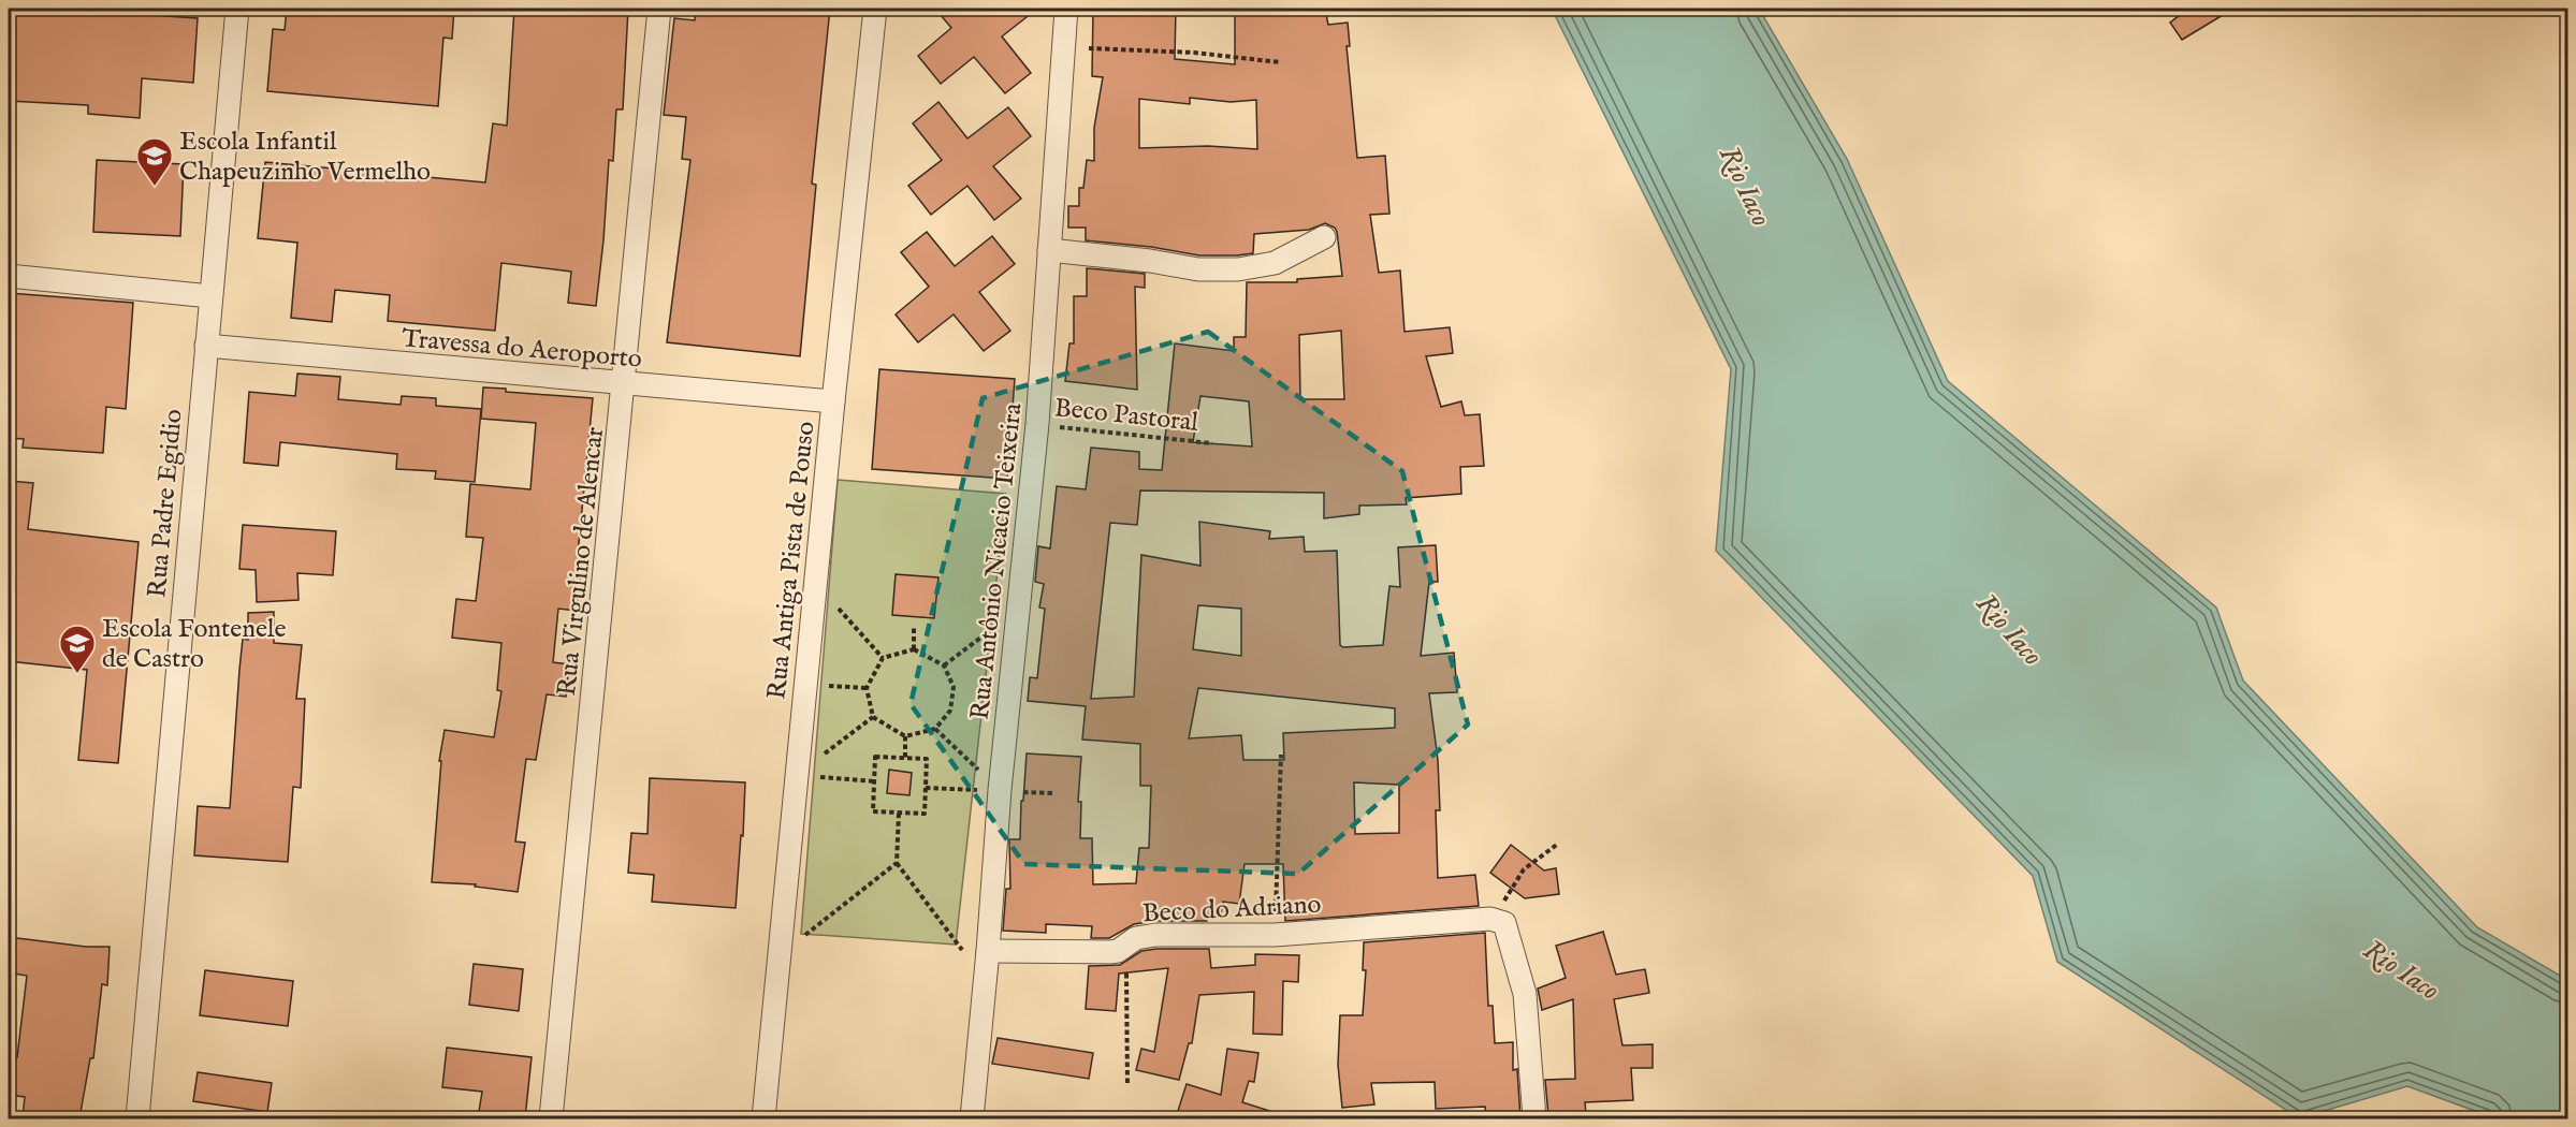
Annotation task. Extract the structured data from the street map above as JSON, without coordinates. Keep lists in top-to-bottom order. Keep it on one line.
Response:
{"streets":{"street":["Travessa do Aeroporto","Rua Padre Egidio","Rua Antiga Pista de Pouso","Rua Virgulino de Alencar","Rua Antônio Nicacio Teixeira","Beco do Adriano"],"path":["Beco Pastoral"]},"crossings":[["Travessa do Aeroporto","Rua Padre Egidio"],["Travessa do Aeroporto","Rua Antiga Pista de Pouso"],["Travessa do Aeroporto","Rua Virgulino de Alencar"],["Beco Pastoral","Rua Antônio Nicacio Teixeira"],["Rua Antônio Nicacio Teixeira","Beco do Adriano"]],"water":["Rio Iaco"],"places":{"school or university":["Escola Infantil Chapeuzinho Vermelho","Escola Fontenele de Castro"]}}
